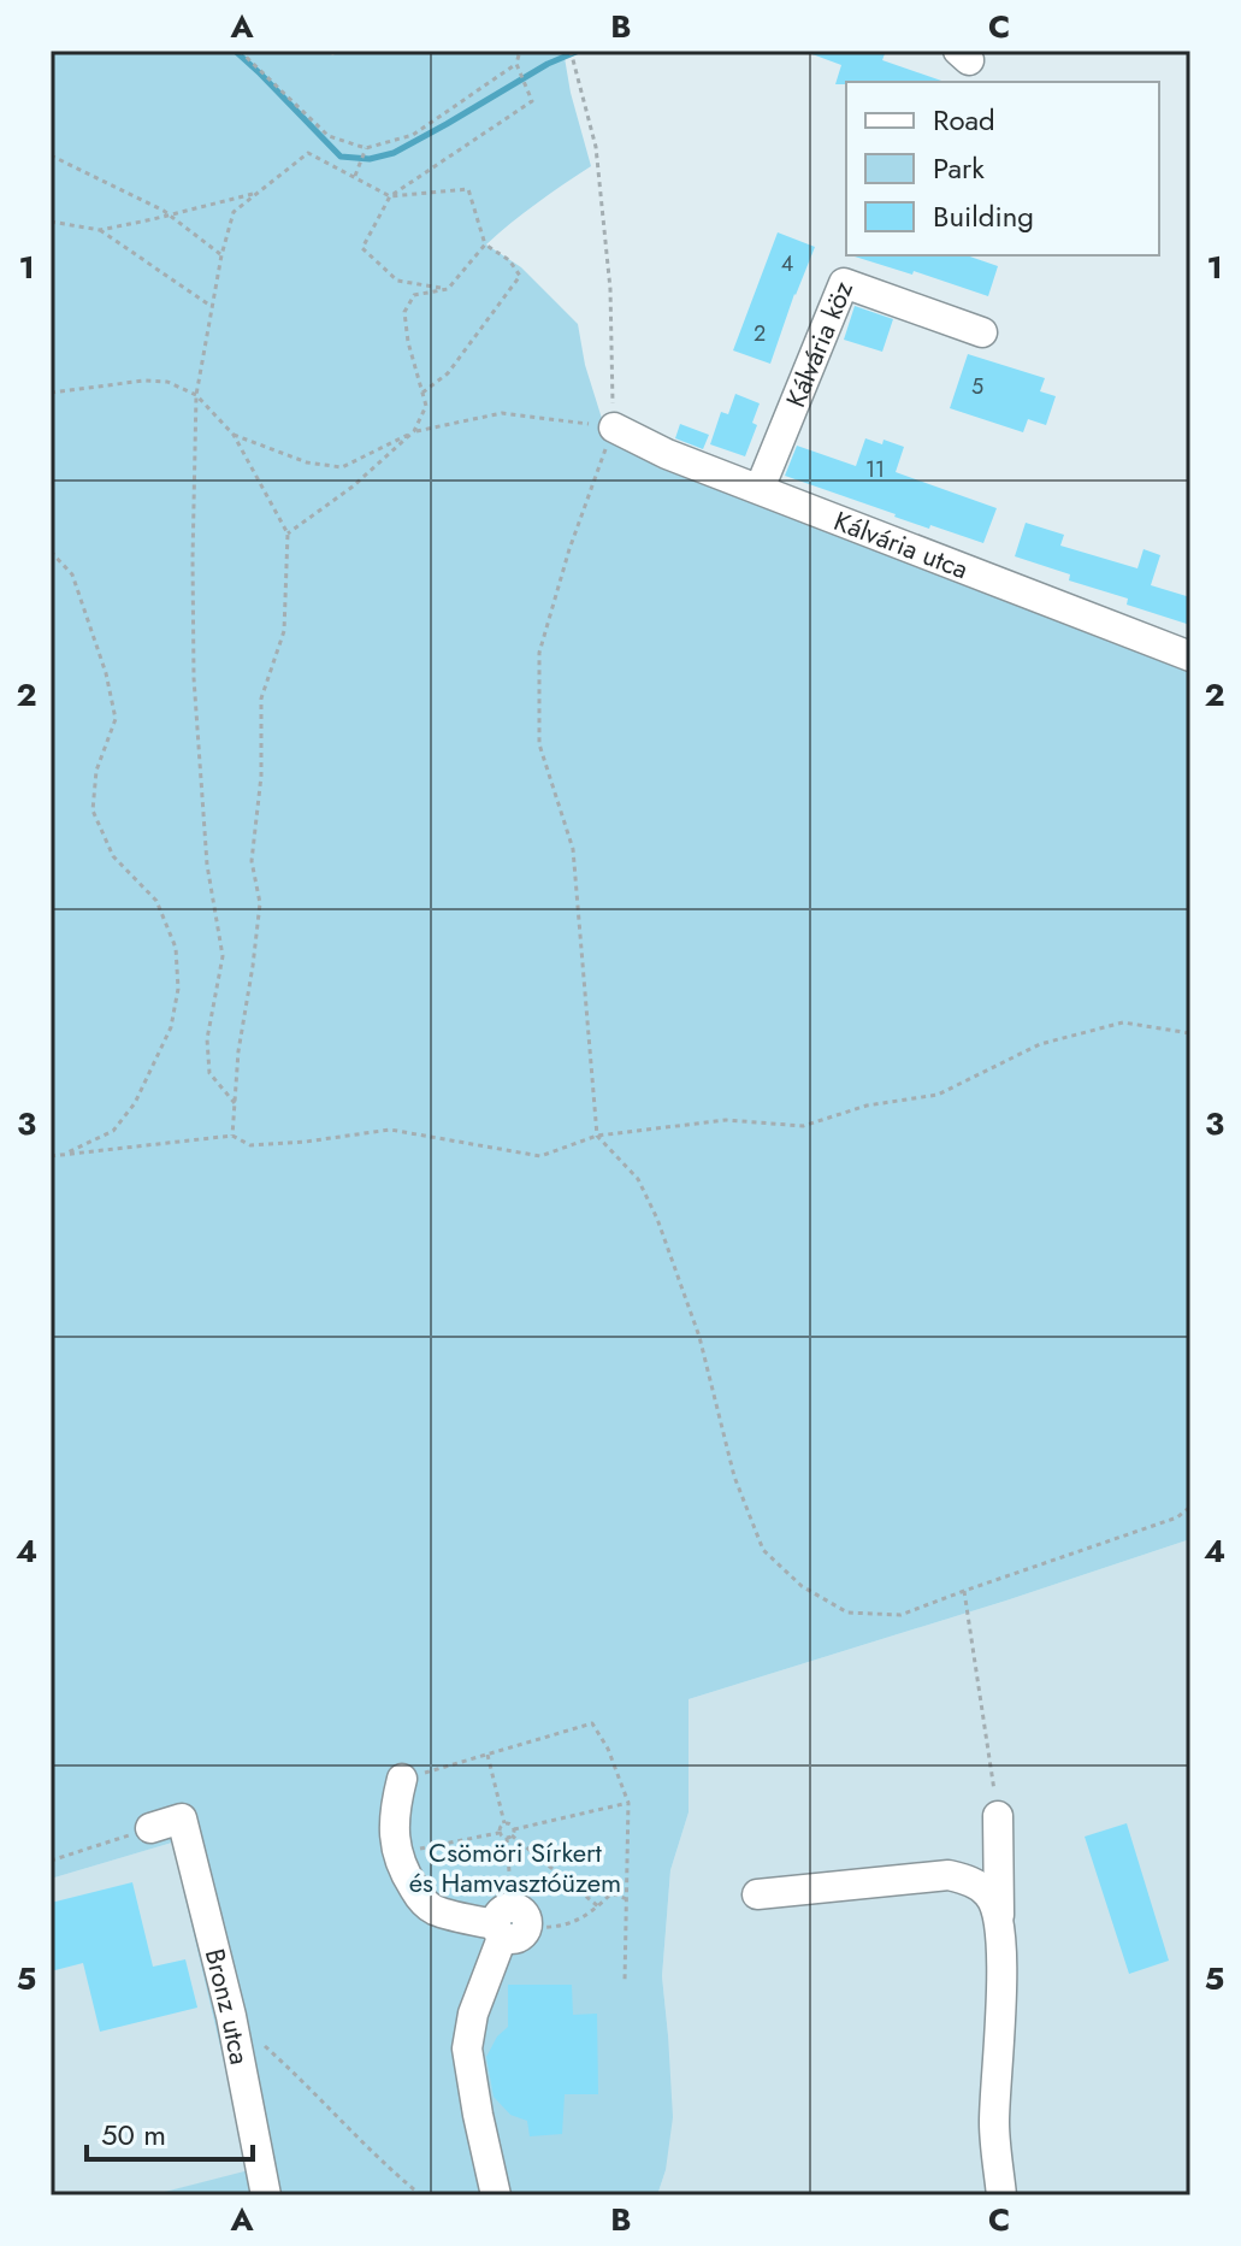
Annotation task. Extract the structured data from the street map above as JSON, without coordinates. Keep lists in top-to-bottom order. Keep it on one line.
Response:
{"streets":{"street":["Kálvária köz","Kálvária utca","Bronz utca"]},"crossings":[["Kálvária köz","Kálvária utca"]],"parks":["Csömöri Sírkert és Hamvasztóüzem"],"house_numbers":["4","2","5","11"],"legend":["Road","Park","Building"],"scale_bar":"50 m","grid":{"columns":["A","B","C"],"rows":["1","2","3","4","5"]}}
